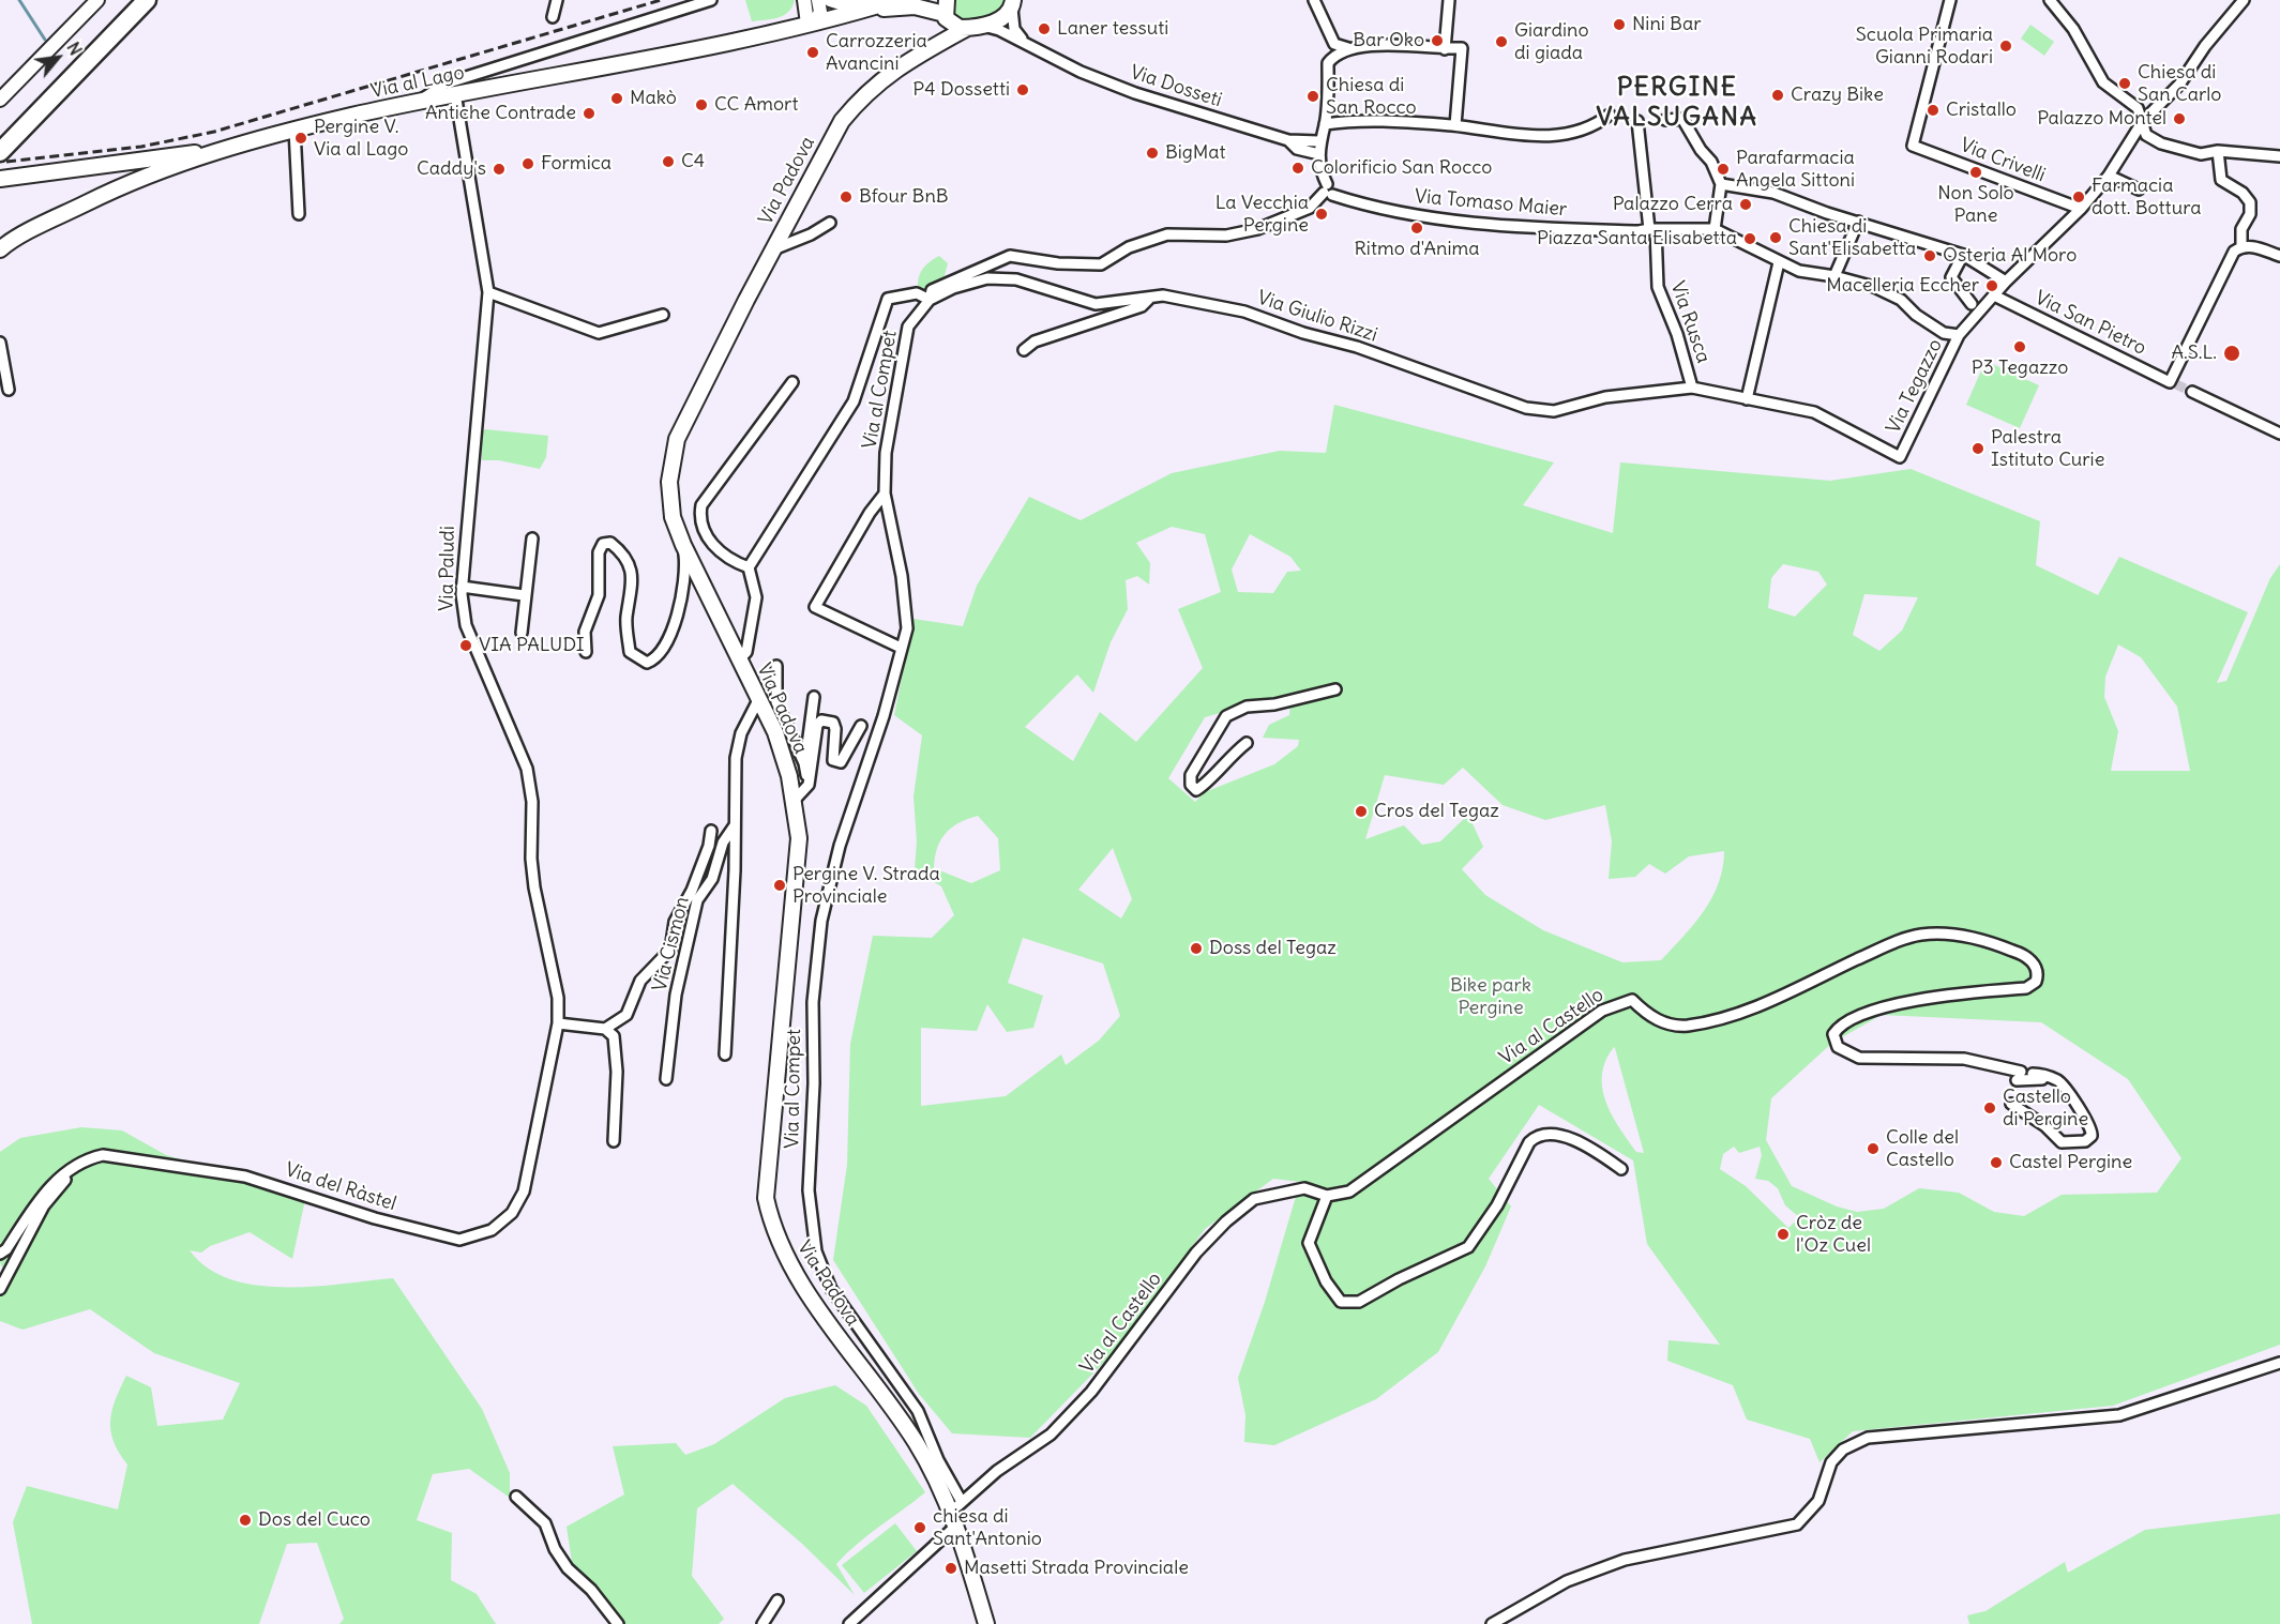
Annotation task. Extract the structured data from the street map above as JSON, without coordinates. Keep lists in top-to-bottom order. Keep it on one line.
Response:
{"streets":{"main road":["Via al Lago","Via Padova"],"street":["Via Dosseti","Via Crivelli","Via Tomaso Maier","Via Giulio Rizzi","Via Rusca","Via San Pietro","Via Tegazzo","Via al Compet","Via Paludi","Via Cismon","Via al Castello","Via del Ràstel"]},"crossings":[["Via al Lago","Via Paludi"],["Via Dosseti","Via Padova"],["Via Crivelli","Via Tegazzo"],["Via Padova","Via al Compet"],["Via Padova","Via Cismon"],["Via Padova","Via al Castello"],["Via Tomaso Maier","Via Rusca"],["Via Giulio Rizzi","Via Rusca"],["Via Giulio Rizzi","Via Tegazzo"],["Via Giulio Rizzi","Via al Compet"],["Via Rusca","Via Tegazzo"],["Via San Pietro","Via Tegazzo"],["Via al Compet","Via al Castello"],["Via Paludi","Via del Ràstel"]],"districts":["PERGINE VALSUGANA"],"parks":["Bike park Pergine"],"places":["Nini Bar","Laner tessuti","Bar Oko","Giardino di giada","Scuola Primaria Gianni Rodari","Carrozzeria Avancini","Chiesa di San Carlo","P4 Dossetti","Crazy Bike","Chiesa di San Rocco","Makò","CC Amort","Cristallo","Antiche Contrade","Palazzo Montel","Pergine V. Via al Lago","BigMat","C4","Formica","Colorificio San Rocco","Caddy's","Parafarmacia Angela Sittoni","Non Solo Pane","Bfour BnB","Farmacia dott. Bottura","Palazzo Cerra","La Vecchia Pergine","Ritmo d'Anima","Chiesa di Sant'Elisabetta","Piazza Santa Elisabetta","Osteria Al Moro","Macelleria Eccher","P3 Tegazzo","A.S.L.","Palestra Istituto Curie","VIA PALUDI","Cros del Tegaz","Pergine V. Strada Provinciale","Doss del Tegaz","Castello di Pergine","Colle del Castello","Castel Pergine","Cròz de l'Oz Cuel","Dos del Cuco","chiesa di Sant'Antonio","Masetti Strada Provinciale"],"north":"top right"}
